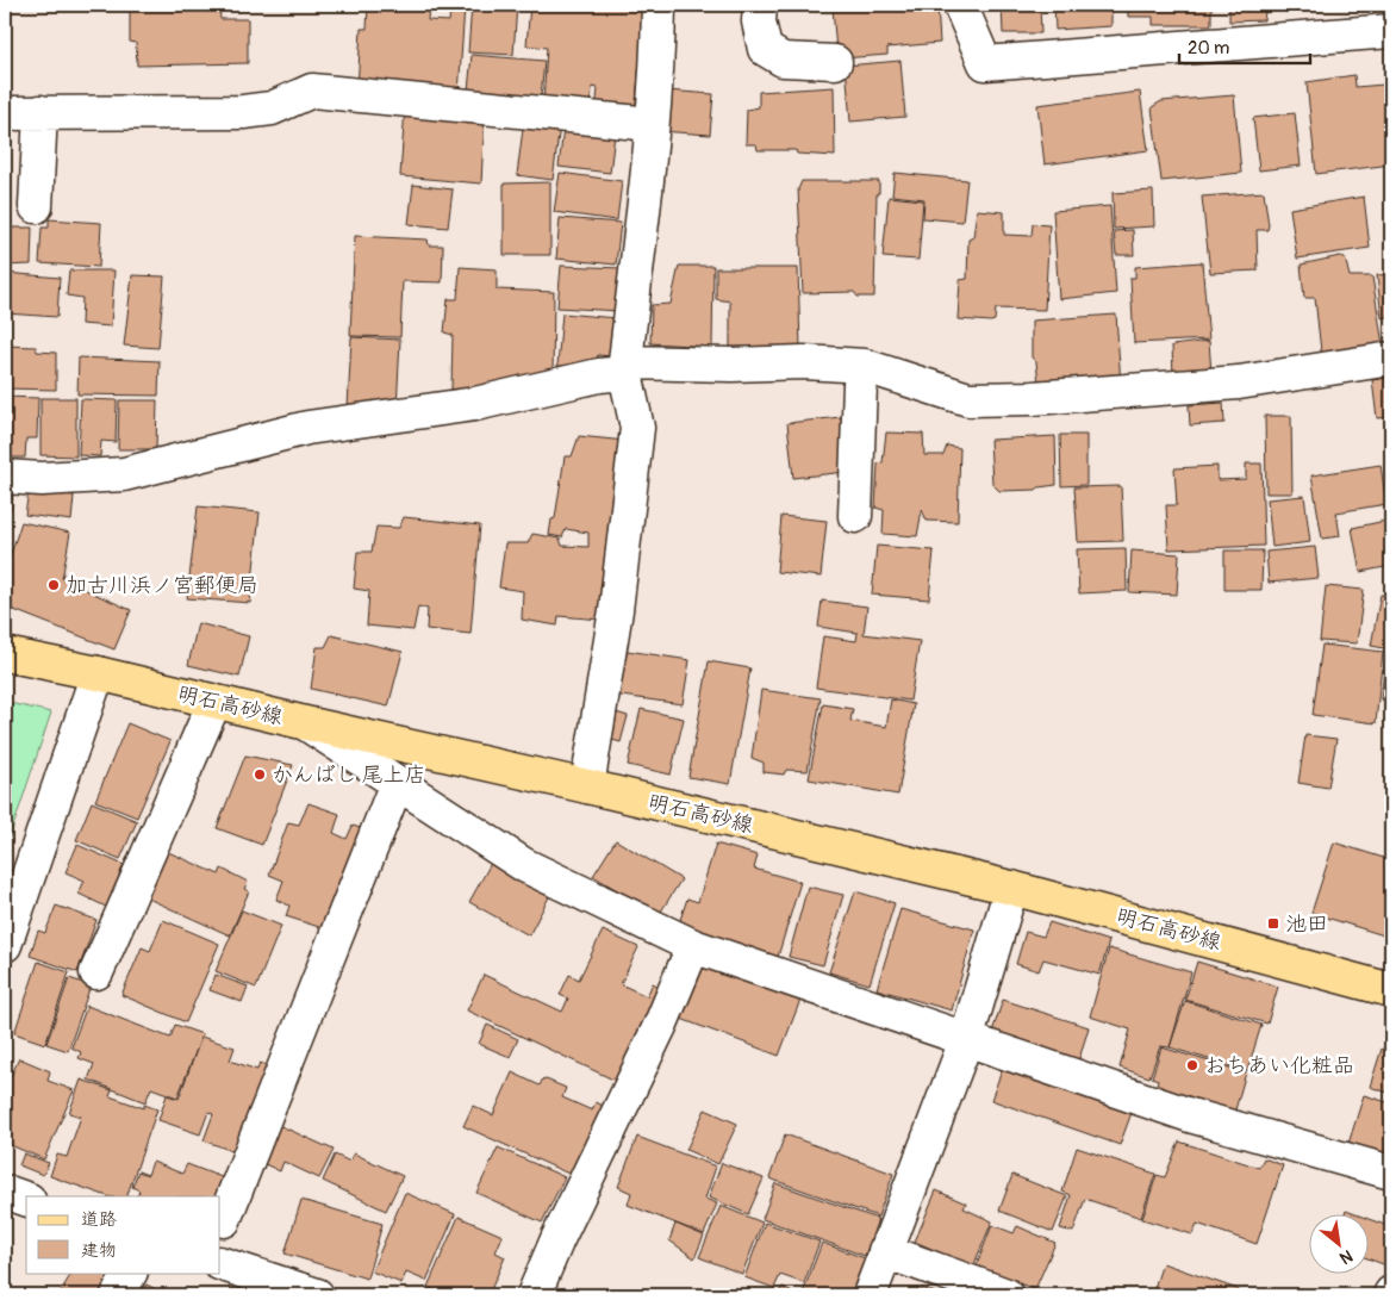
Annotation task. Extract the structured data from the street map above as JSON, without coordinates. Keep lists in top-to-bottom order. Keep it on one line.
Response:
{"streets":{"main road":["明石高砂線"]},"places":{"other":["加古川浜ノ宮郵便局","かんばし 尾上店","おちあい化粧品"],"transit":["池田"]},"legend":["道路","建物"],"scale_bar":"20 m","north":"bottom right"}
